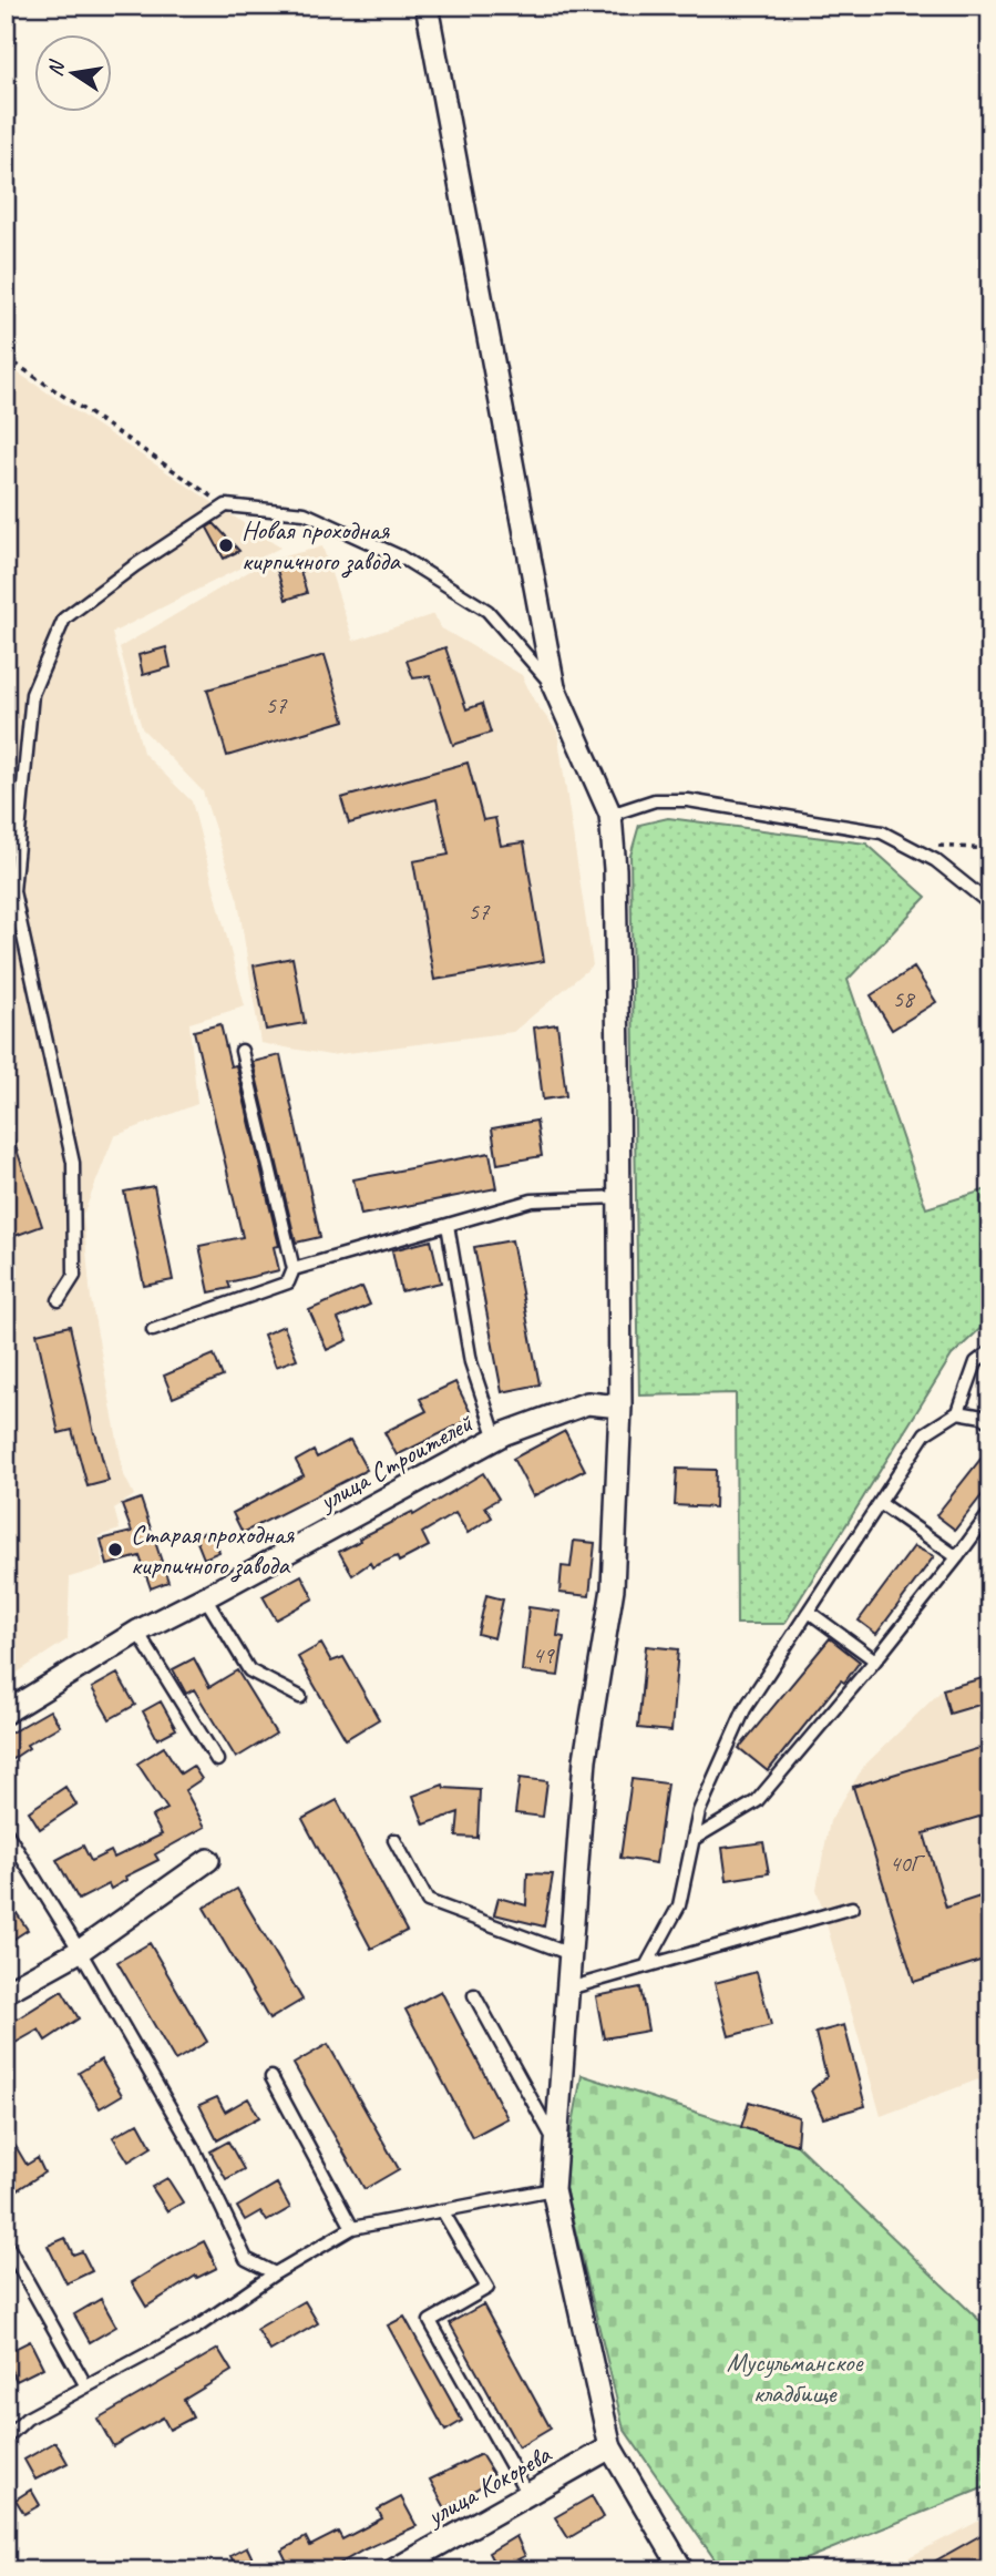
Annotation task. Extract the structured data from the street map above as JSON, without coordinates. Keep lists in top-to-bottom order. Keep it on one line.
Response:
{"streets":{"street":["улица Строителей","улица Кокорева"]},"parks":["Мусульманское кладбище"],"places":["Новая проходная кирпичного завода","Старая проходная кирпичного завода"],"house_numbers":["57","57","58","49","40Г"],"north":"left"}
